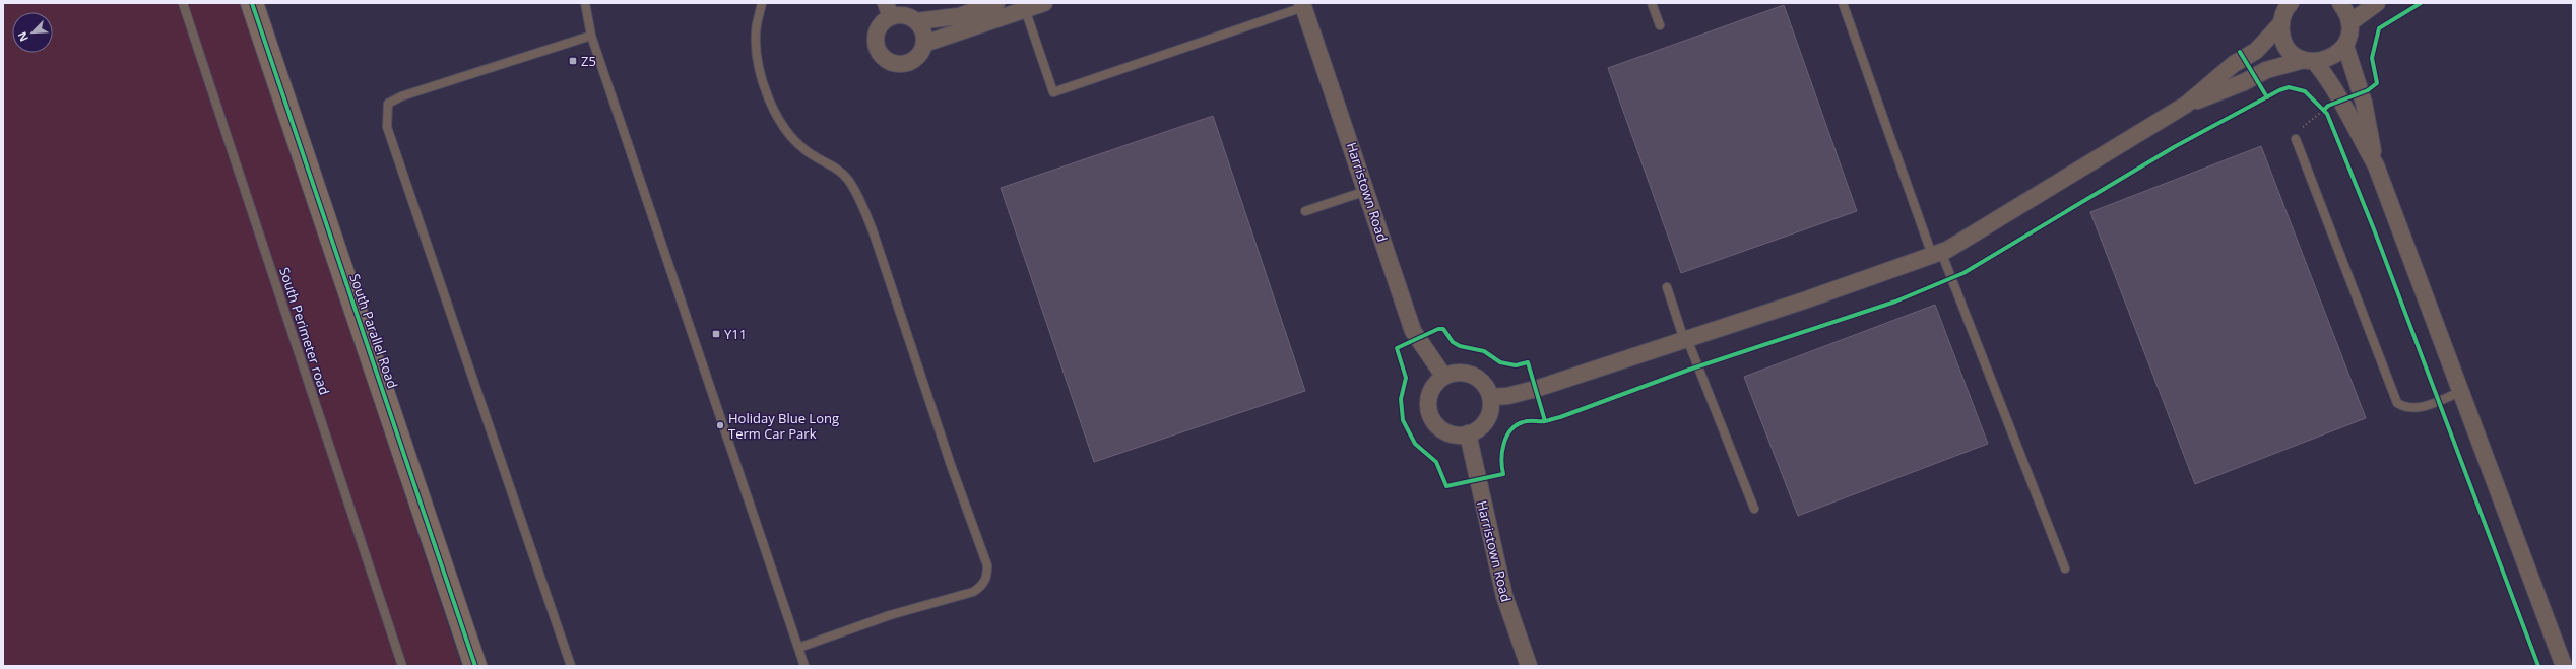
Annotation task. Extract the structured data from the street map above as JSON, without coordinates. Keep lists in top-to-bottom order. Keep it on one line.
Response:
{"streets":{"main road":["South Parallel Road"],"street":["Harristown Road"],"lane":["South Perimeter road"]},"places":{"transit":["Z5","Y11"],"other":["Holiday Blue Long Term Car Park"]},"north":"bottom left"}
